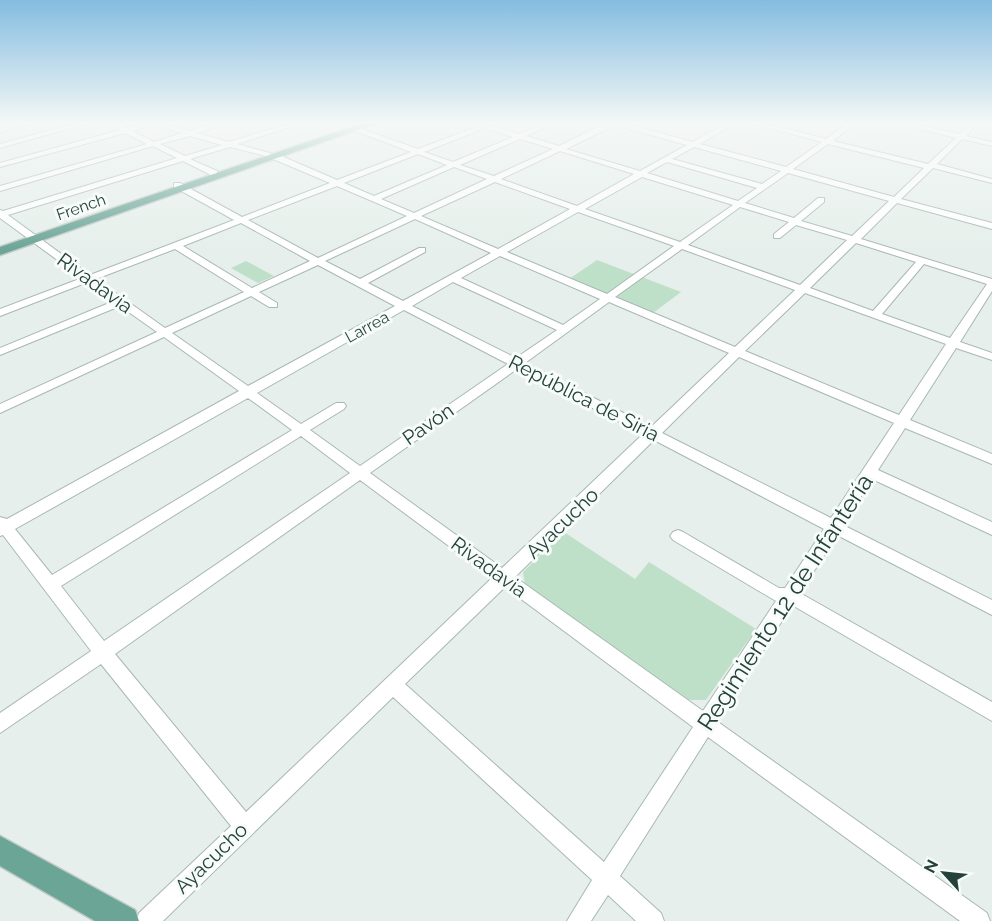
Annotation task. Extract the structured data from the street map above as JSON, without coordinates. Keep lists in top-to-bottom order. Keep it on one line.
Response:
{"streets":{"main road":["French"],"street":["Rivadavia","Larrea","República de Siria","Pavón","Ayacucho","Regimiento 12 de Infantería"]},"crossings":[["French","Rivadavia"],["French","República de Siria"],["Rivadavia","Larrea"],["Rivadavia","Pavón"],["Rivadavia","Ayacucho"],["Rivadavia","Regimiento 12 de Infantería"],["Larrea","República de Siria"],["República de Siria","Pavón"],["República de Siria","Ayacucho"],["República de Siria","Regimiento 12 de Infantería"]],"north":"top left"}
